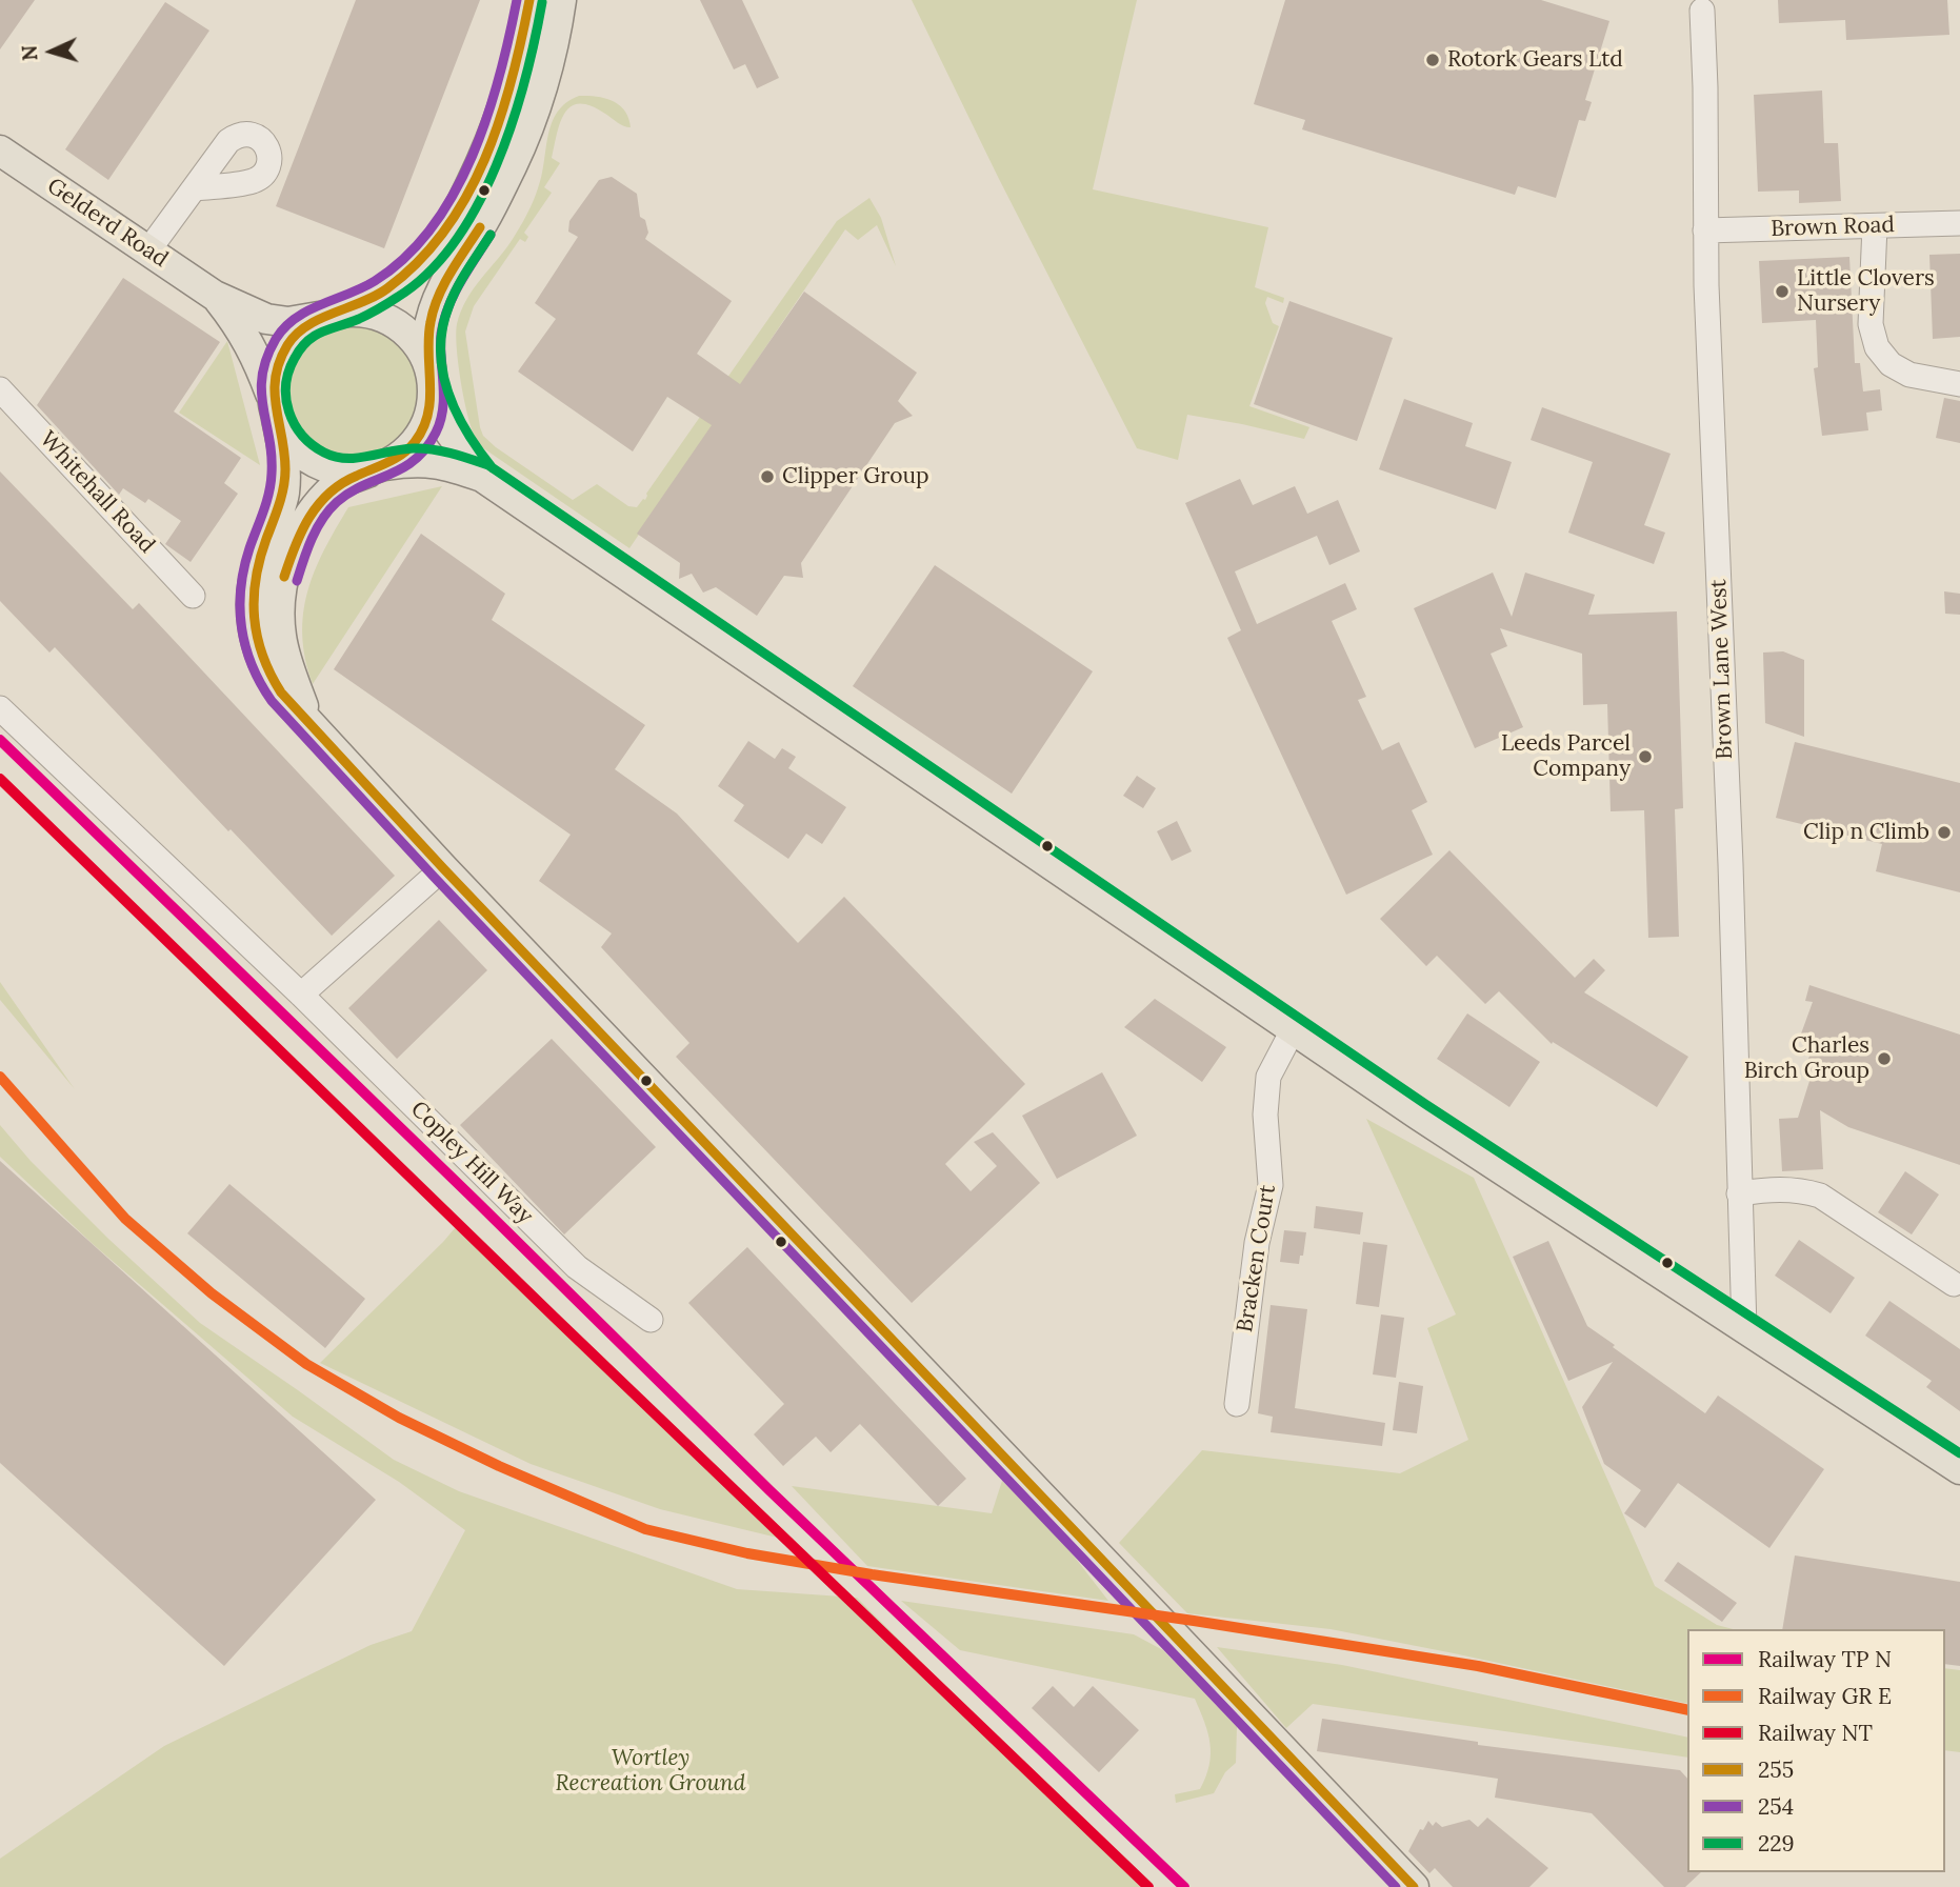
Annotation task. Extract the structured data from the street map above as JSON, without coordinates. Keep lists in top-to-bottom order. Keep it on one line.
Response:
{"streets":{"main road":["Gelderd Road"],"street":["Brown Road","Whitehall Road","Brown Lane West","Copley Hill Way","Bracken Court"]},"crossings":[["Brown Road","Brown Lane West"]],"parks":["Wortley Recreation Ground"],"places":["Rotork Gears Ltd","Little Clovers Nursery","Clipper Group","Leeds Parcel Company","Clip n Climb","Charles Birch Group"],"lines":["transit line 255","transit line 254","transit line 229","rail line NT"],"legend":["Railway TP N","Railway GR E","Railway NT","255","254","229"],"north":"left"}
